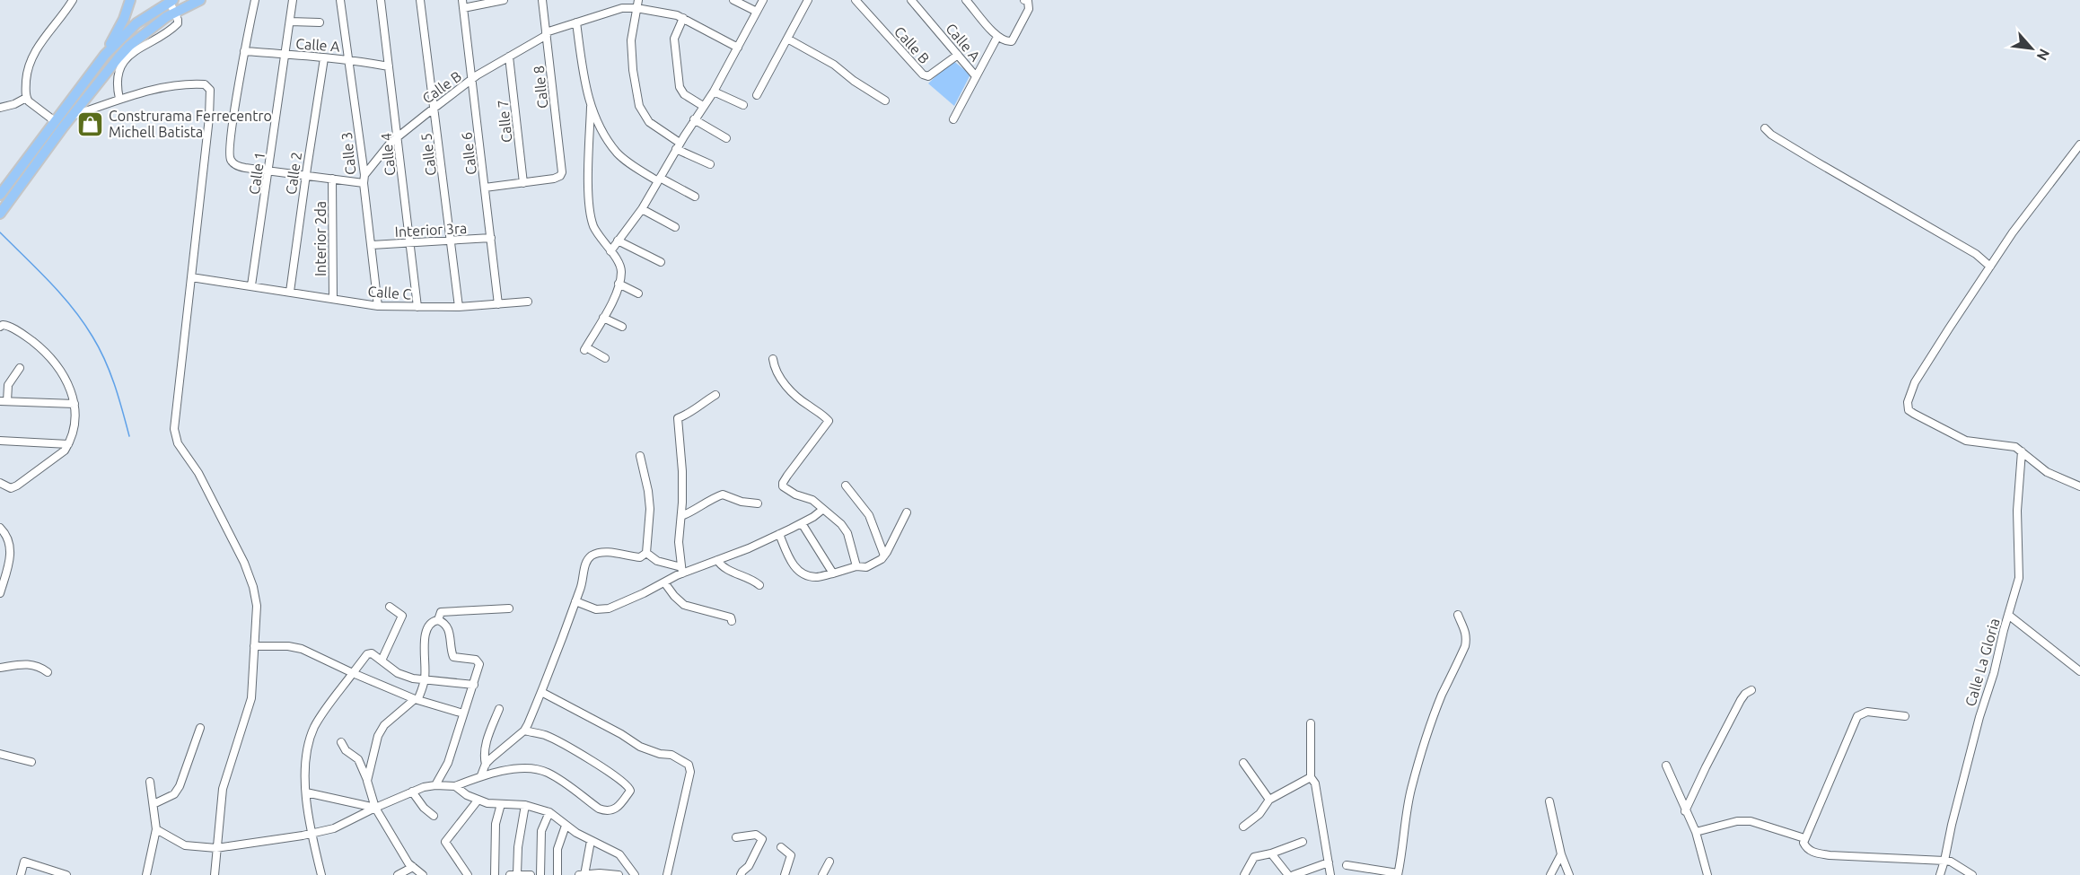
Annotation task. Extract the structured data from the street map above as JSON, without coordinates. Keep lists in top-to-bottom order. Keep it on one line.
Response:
{"streets":{"street":["Calle A","Calle B","Calle 8","Calle 7","Calle 3","Calle 6","Calle 4","Calle 5","Calle 1","Calle 2","Interior 3ra","Interior 2da","Calle C","Calle La Gloria"]},"crossings":[["Calle A","Calle B"],["Calle A","Calle 3"],["Calle A","Calle 4"],["Calle A","Calle 1"],["Calle A","Calle 2"],["Calle B","Calle 8"],["Calle B","Calle 7"],["Calle B","Calle 3"],["Calle B","Calle 6"],["Calle B","Calle 4"],["Calle B","Calle 5"],["Calle 8","Calle 7"],["Calle 3","Interior 3ra"],["Calle 3","Calle C"],["Calle 6","Interior 3ra"],["Calle 6","Calle C"],["Calle 4","Interior 3ra"],["Calle 4","Calle C"],["Calle 5","Interior 3ra"],["Calle 5","Calle C"],["Calle 1","Calle C"],["Calle 2","Calle C"],["Interior 2da","Calle C"]],"places":{"shop":["Construrama Ferrecentro Michell Batista"]},"north":"bottom right"}
